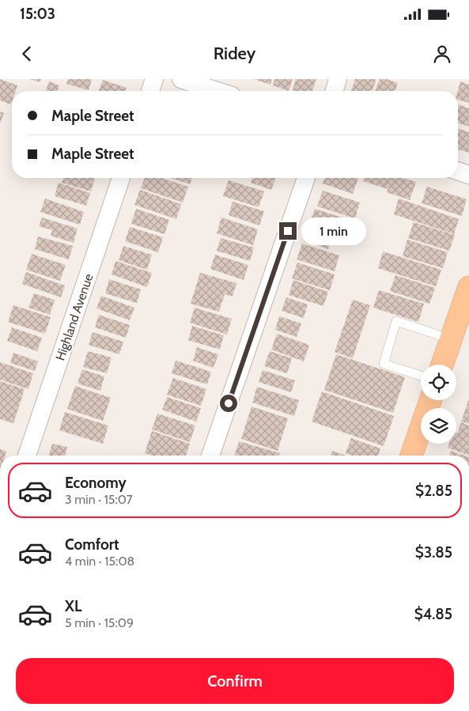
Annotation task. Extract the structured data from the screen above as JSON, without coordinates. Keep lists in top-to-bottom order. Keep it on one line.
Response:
{"streets":{"street":["Highland Avenue"]},"page":{"status":"15:03","header":"Ridey","banner":["Maple Street","Maple Street"],"bubble":"1 min","list":[{"name":"Economy","note":"3 min · 15:07","value":"$2.85"},{"name":"Comfort","note":"4 min · 15:08","value":"$3.85"},{"name":"XL","note":"5 min · 15:09","value":"$4.85"}],"buttons":"Confirm"}}
